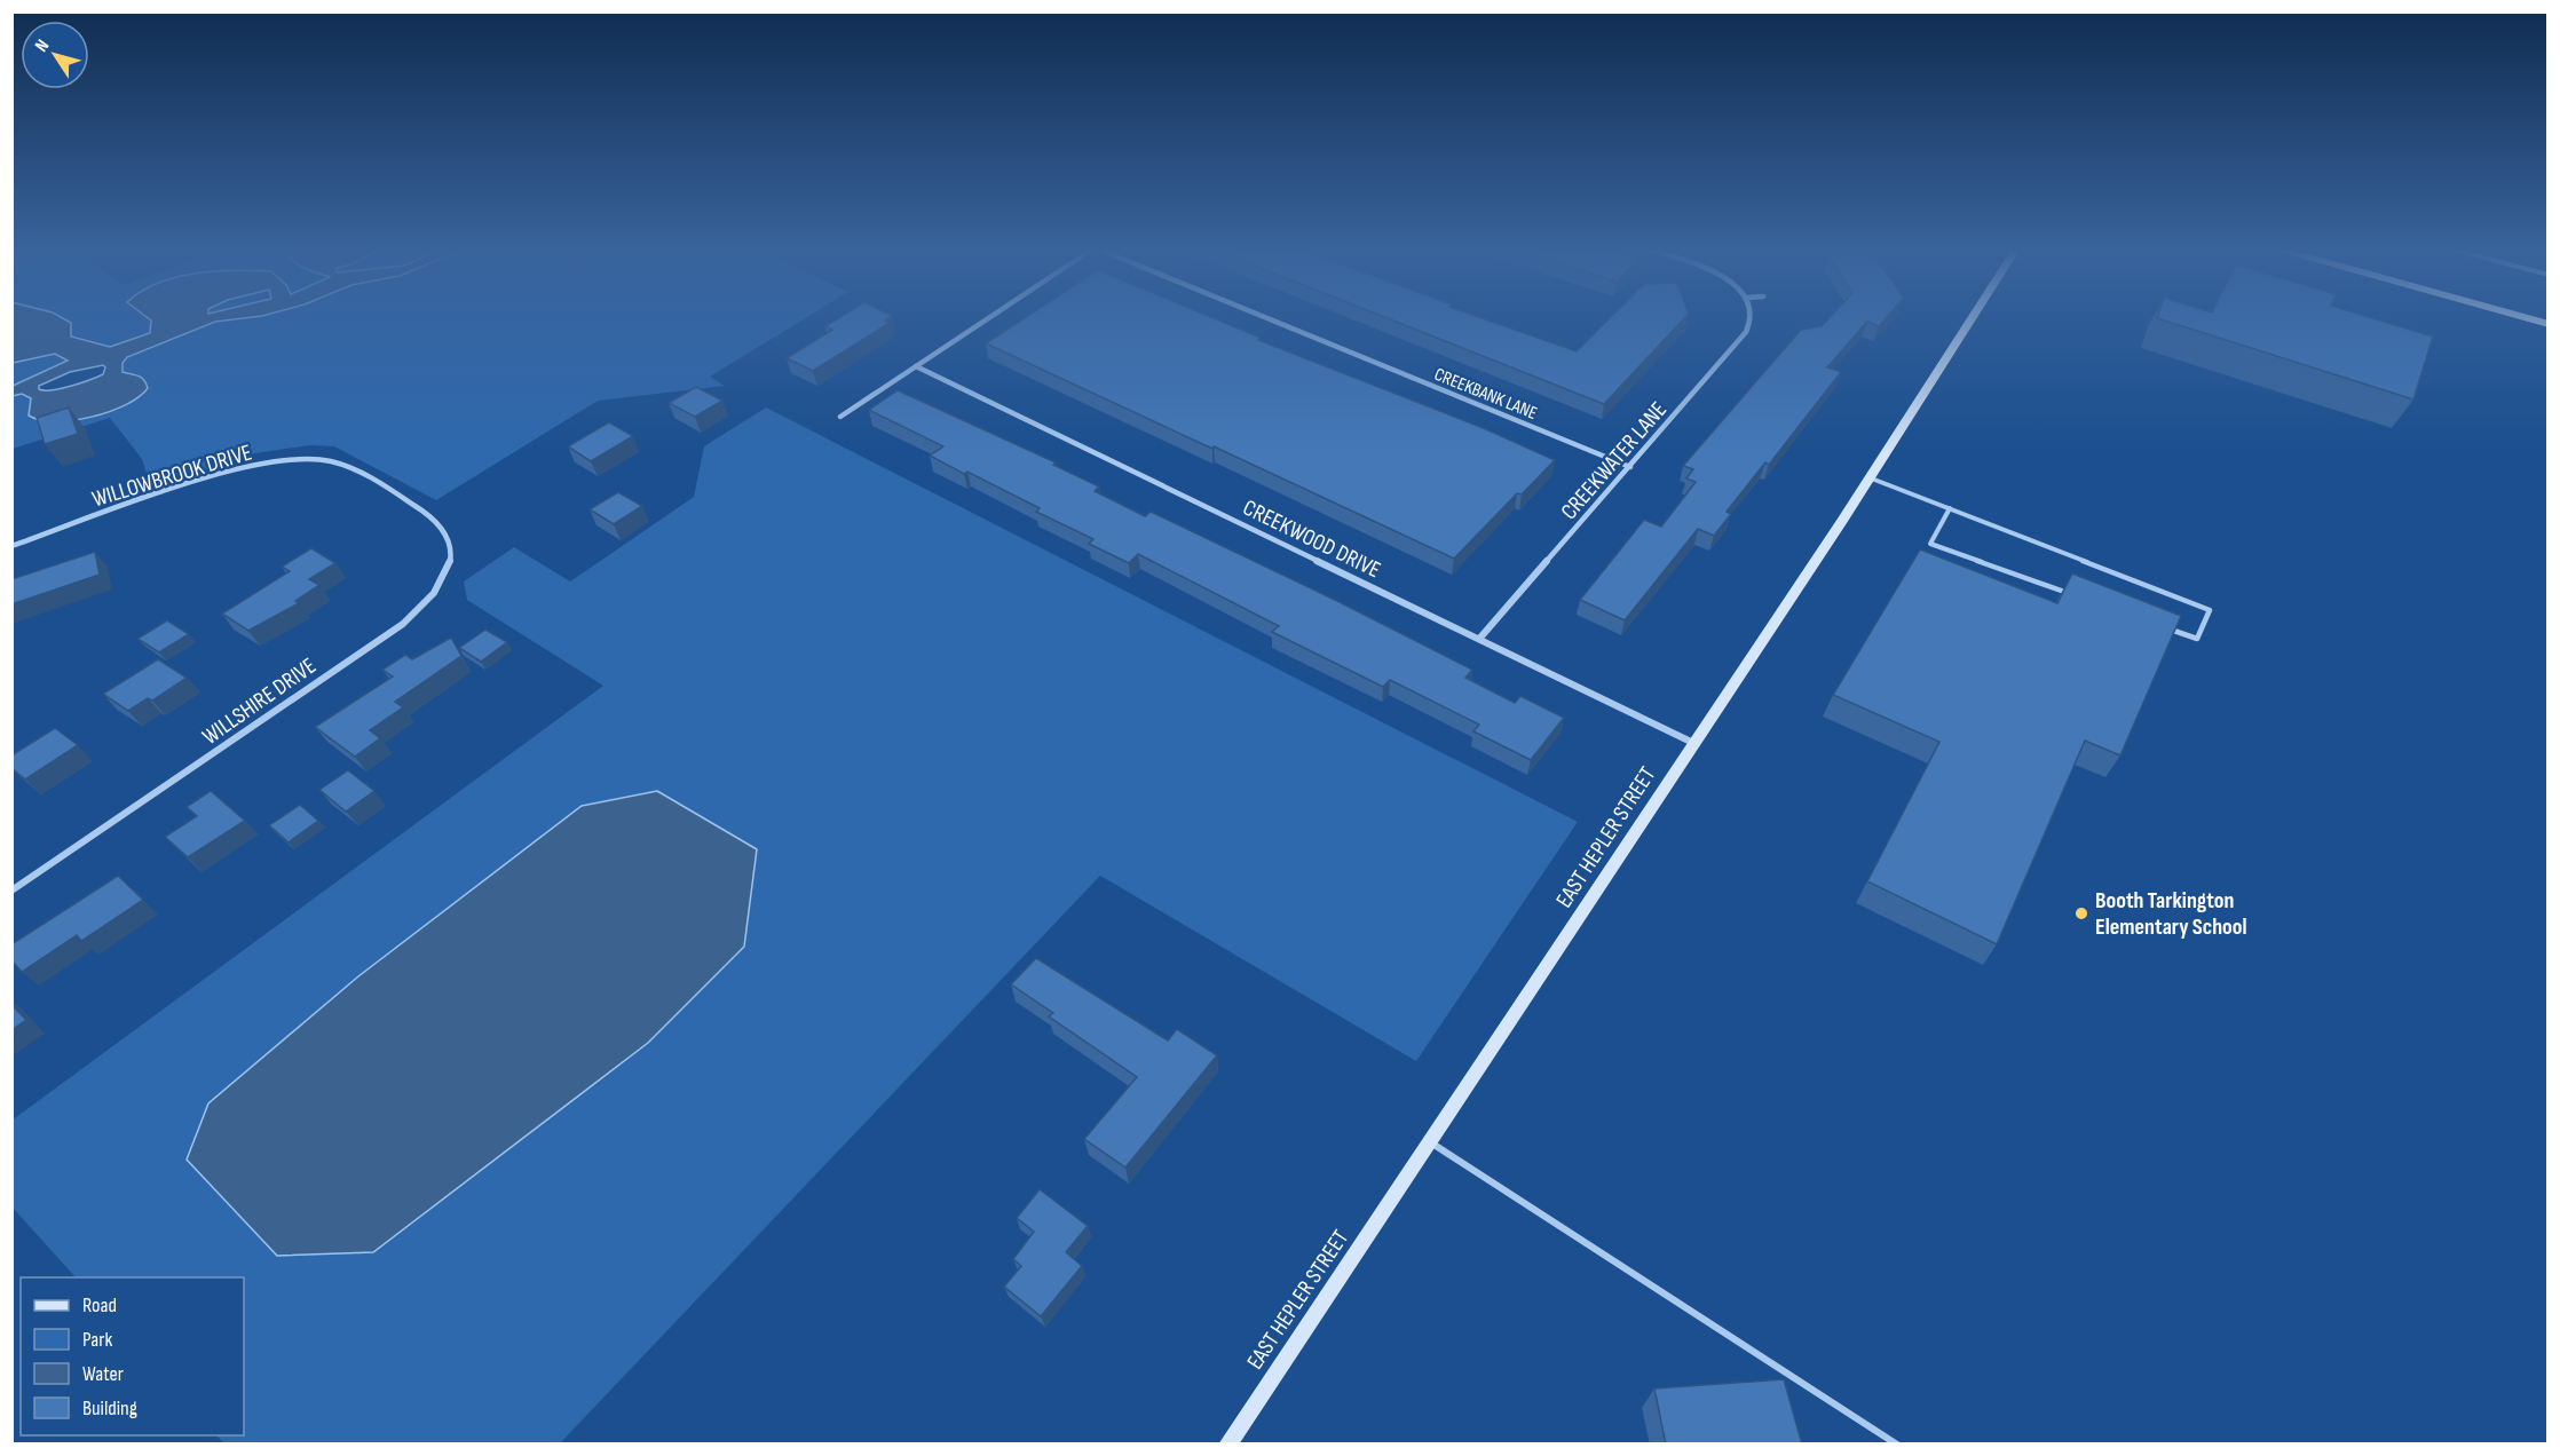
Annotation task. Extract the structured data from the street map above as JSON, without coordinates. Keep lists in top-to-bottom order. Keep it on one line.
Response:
{"streets":{"street":["CREEKBANK LANE","CREEKWATER LANE","WILLOWBROOK DRIVE","CREEKWOOD DRIVE","WILLSHIRE DRIVE","EAST HEPLER STREET"]},"crossings":[["CREEKBANK LANE","CREEKWATER LANE"],["CREEKWATER LANE","CREEKWOOD DRIVE"],["WILLOWBROOK DRIVE","WILLSHIRE DRIVE"],["CREEKWOOD DRIVE","EAST HEPLER STREET"]],"places":["Booth Tarkington Elementary School"],"legend":["Road","Park","Water","Building"],"north":"top left"}
